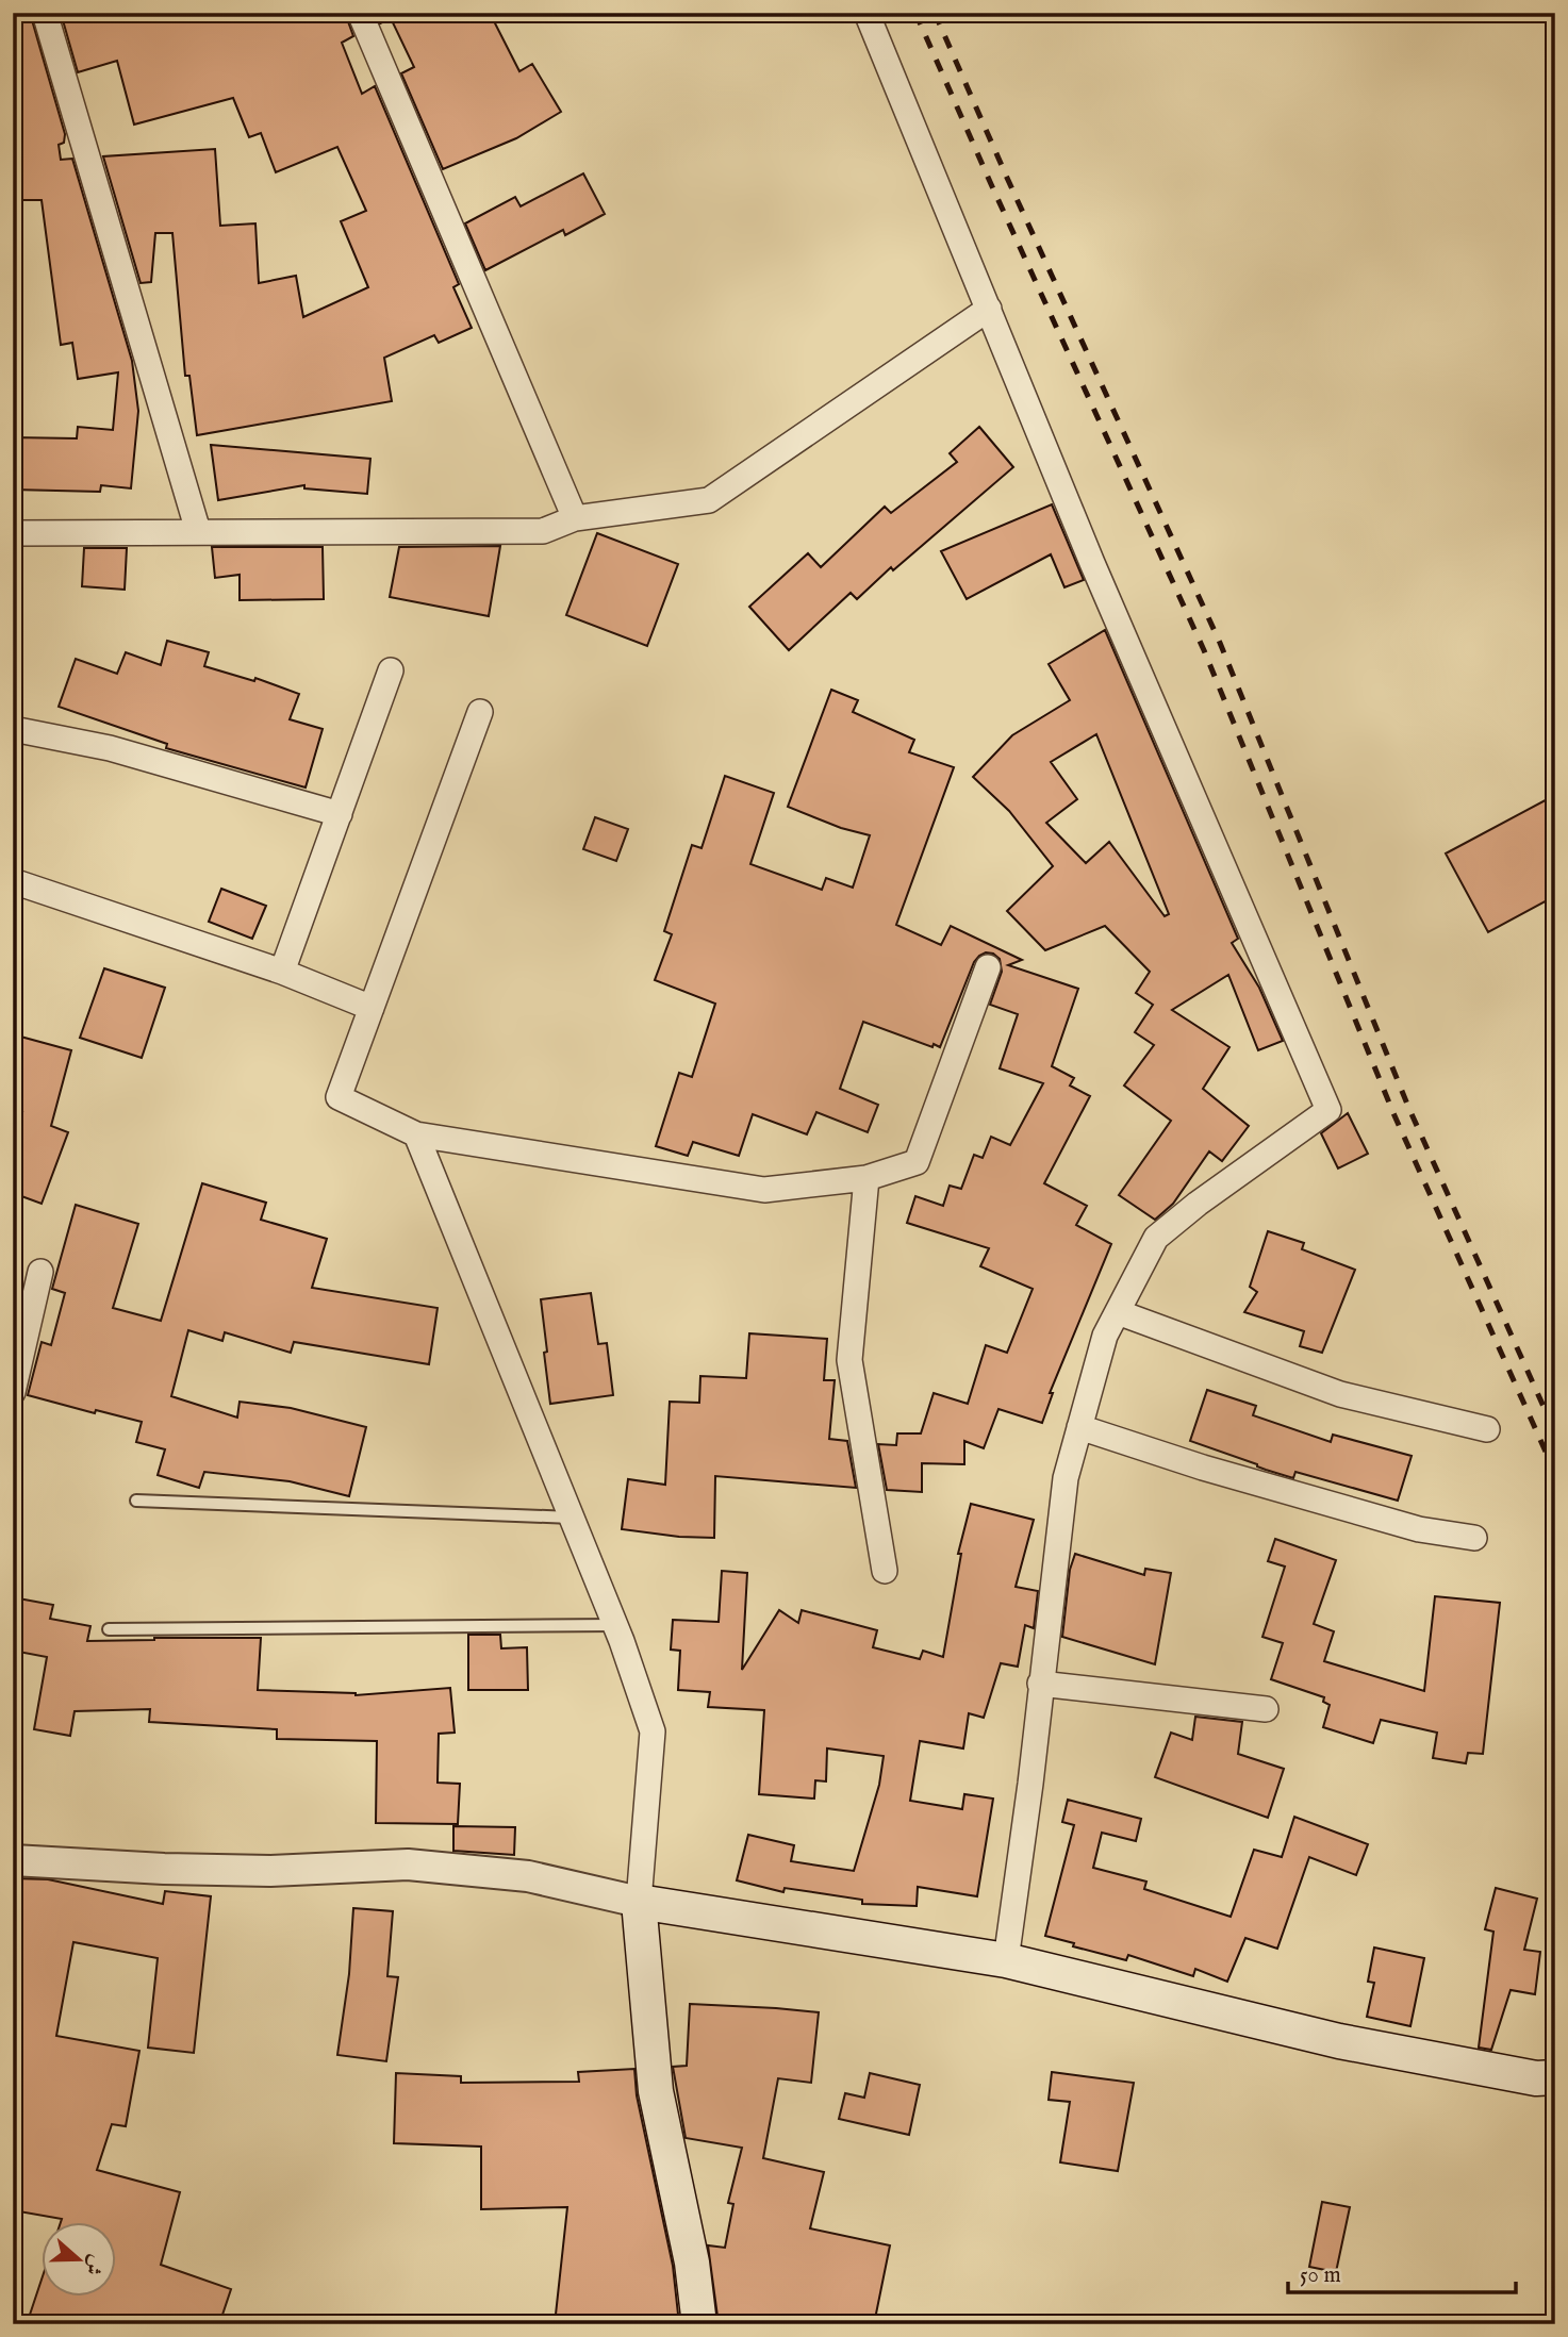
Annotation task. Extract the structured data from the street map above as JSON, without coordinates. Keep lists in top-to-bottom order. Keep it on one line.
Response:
{"scale_bar":"50 m","north":"right"}
